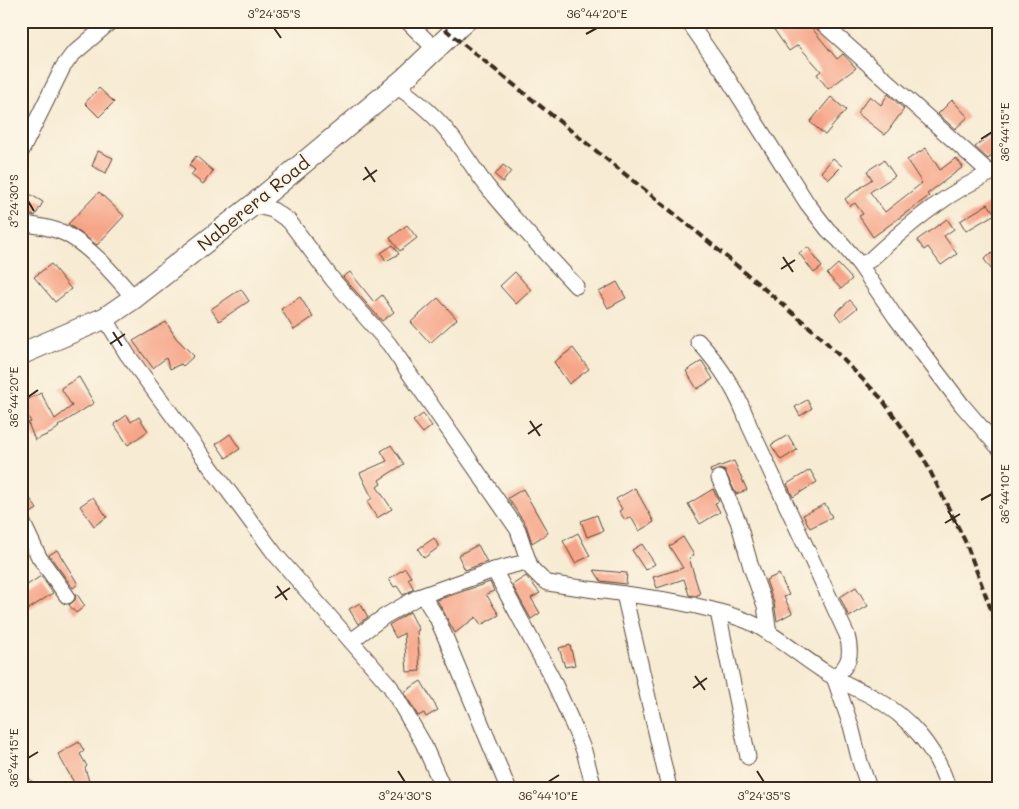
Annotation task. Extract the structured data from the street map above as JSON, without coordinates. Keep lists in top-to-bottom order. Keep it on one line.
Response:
{"streets":{"street":["Naberera Road"]},"coordinates":["3°24'35\"S","36°44'20\"E","36°44'15\"E","3°24'30\"S","36°44'10\"E"]}
